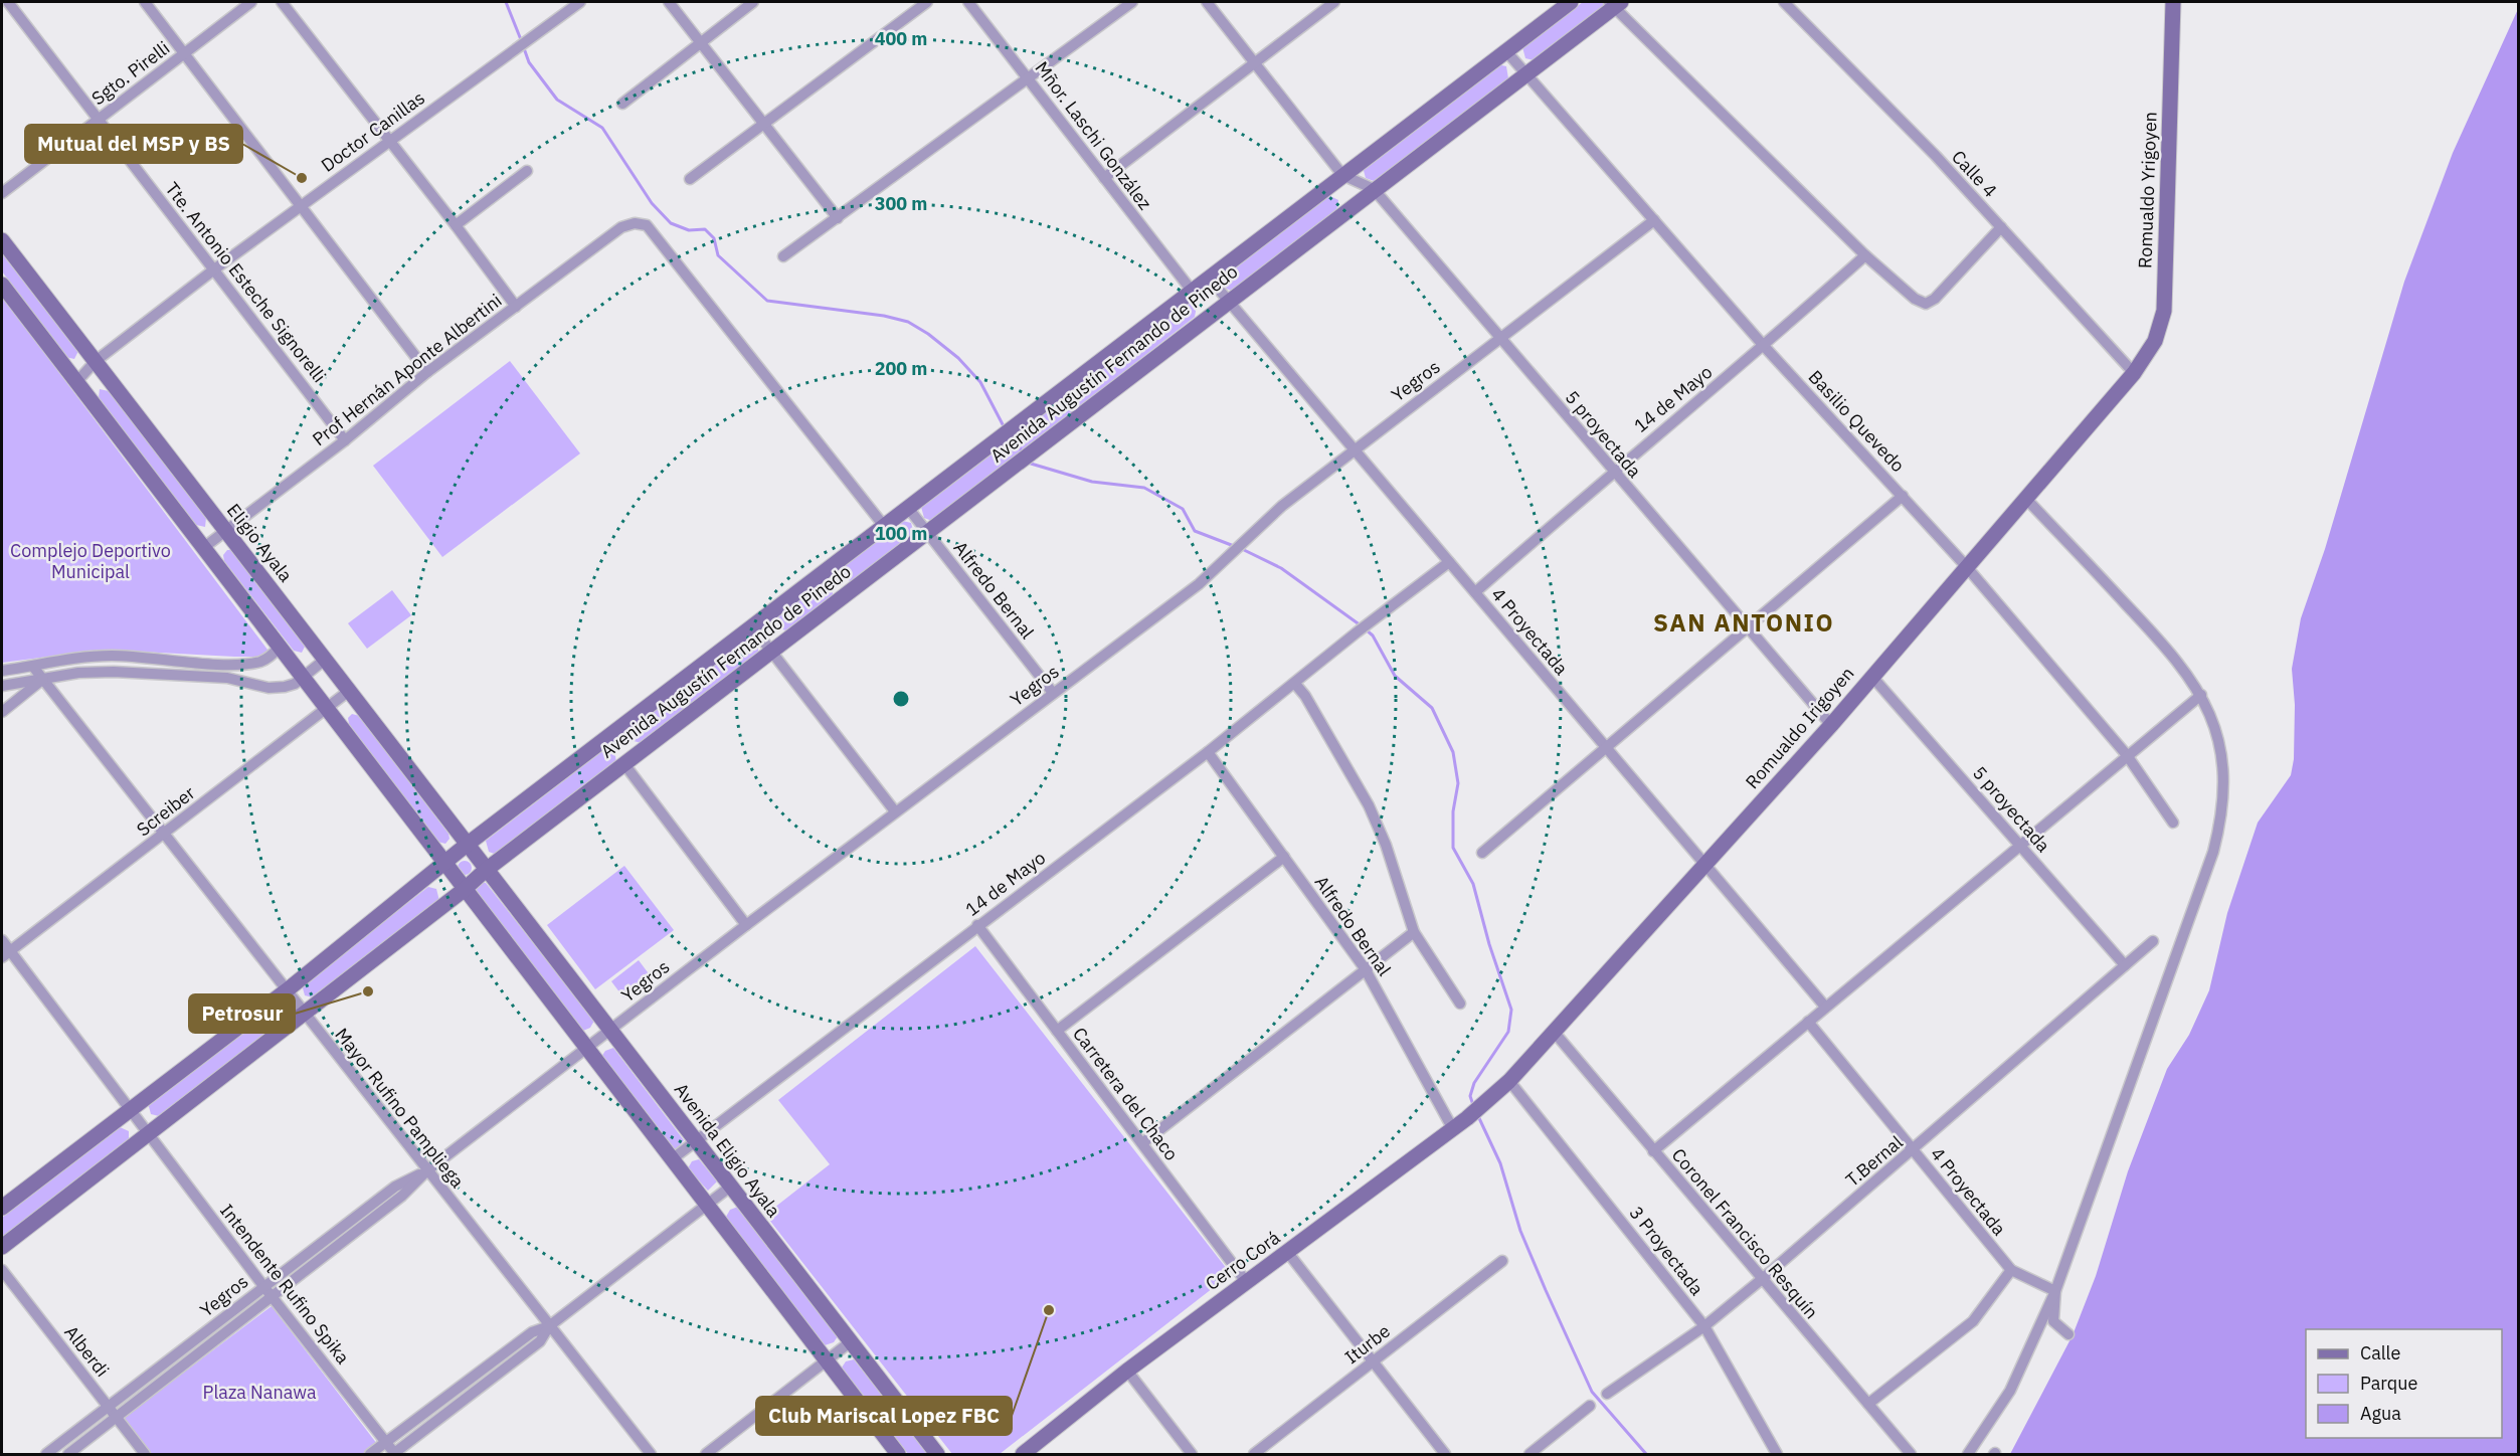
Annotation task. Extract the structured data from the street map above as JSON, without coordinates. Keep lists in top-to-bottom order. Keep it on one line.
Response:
{"streets":{"street":["Sgto. Pirelli","Doctor Canillas","Mñor. Laschi González","Calle 4","Romualdo Yrigoyen","Tte. Antonio Esteche Signorelli","Avenida Augustín Fernando de Pinedo","Prof Hernán Aponte Albertini","Yegros","14 de Mayo","Basilio Quevedo","5 proyectada","Eligio Ayala","Alfredo Bernal","4 Proyectada","Romualdo Irigoyen","Screiber","Carretera del Chaco","Mayor Rufino Pampliega","Avenida Eligio Ayala","T.Bernal","Coronel Francisco Resquín","3 Proyectada","Cerro Corá","Intendente Rufino Spika","Iturbe","Alberdi"]},"crossings":[["Sgto. Pirelli","Tte. Antonio Esteche Signorelli"],["Doctor Canillas","Tte. Antonio Esteche Signorelli"],["Doctor Canillas","Eligio Ayala"],["Mñor. Laschi González","Avenida Augustín Fernando de Pinedo"],["Calle 4","Romualdo Yrigoyen"],["Calle 4","Romualdo Irigoyen"],["Romualdo Yrigoyen","Romualdo Irigoyen"],["Tte. Antonio Esteche Signorelli","Prof Hernán Aponte Albertini"],["Avenida Augustín Fernando de Pinedo","Prof Hernán Aponte Albertini"],["Avenida Augustín Fernando de Pinedo","Basilio Quevedo"],["Avenida Augustín Fernando de Pinedo","5 proyectada"],["Avenida Augustín Fernando de Pinedo","Eligio Ayala"],["Avenida Augustín Fernando de Pinedo","Alfredo Bernal"],["Avenida Augustín Fernando de Pinedo","4 Proyectada"],["Avenida Augustín Fernando de Pinedo","Mayor Rufino Pampliega"],["Avenida Augustín Fernando de Pinedo","Avenida Eligio Ayala"],["Avenida Augustín Fernando de Pinedo","Intendente Rufino Spika"],["Prof Hernán Aponte Albertini","Eligio Ayala"],["Yegros","Basilio Quevedo"],["Yegros","5 proyectada"],["Yegros","Alfredo Bernal"],["Yegros","4 Proyectada"],["Yegros","Mayor Rufino Pampliega"],["Yegros","Avenida Eligio Ayala"],["Yegros","Intendente Rufino Spika"],["Yegros","Alberdi"],["14 de Mayo","Basilio Quevedo"],["14 de Mayo","5 proyectada"],["14 de Mayo","Alfredo Bernal"],["14 de Mayo","4 Proyectada"],["14 de Mayo","Carretera del Chaco"],["14 de Mayo","Avenida Eligio Ayala"],["Basilio Quevedo","Romualdo Irigoyen"],["5 proyectada","Romualdo Irigoyen"],["5 proyectada","T.Bernal"],["Eligio Ayala","Screiber"],["Eligio Ayala","Avenida Eligio Ayala"],["Alfredo Bernal","Cerro Corá"],["4 Proyectada","Romualdo Irigoyen"],["4 Proyectada","T.Bernal"],["Romualdo Irigoyen","Coronel Francisco Resquín"],["Romualdo Irigoyen","3 Proyectada"],["Romualdo Irigoyen","Cerro Corá"],["Screiber","Mayor Rufino Pampliega"],["Screiber","Intendente Rufino Spika"],["Carretera del Chaco","Cerro Corá"],["T.Bernal","Coronel Francisco Resquín"],["T.Bernal","3 Proyectada"]],"districts":["SAN ANTONIO"],"parks":["Complejo Deportivo Municipal","Plaza Nanawa"],"places":["Mutual del MSP y BS","Petrosur","Club Mariscal Lopez FBC"],"legend":["Calle","Parque","Agua"],"rings":["400 m","300 m","200 m","100 m"]}
